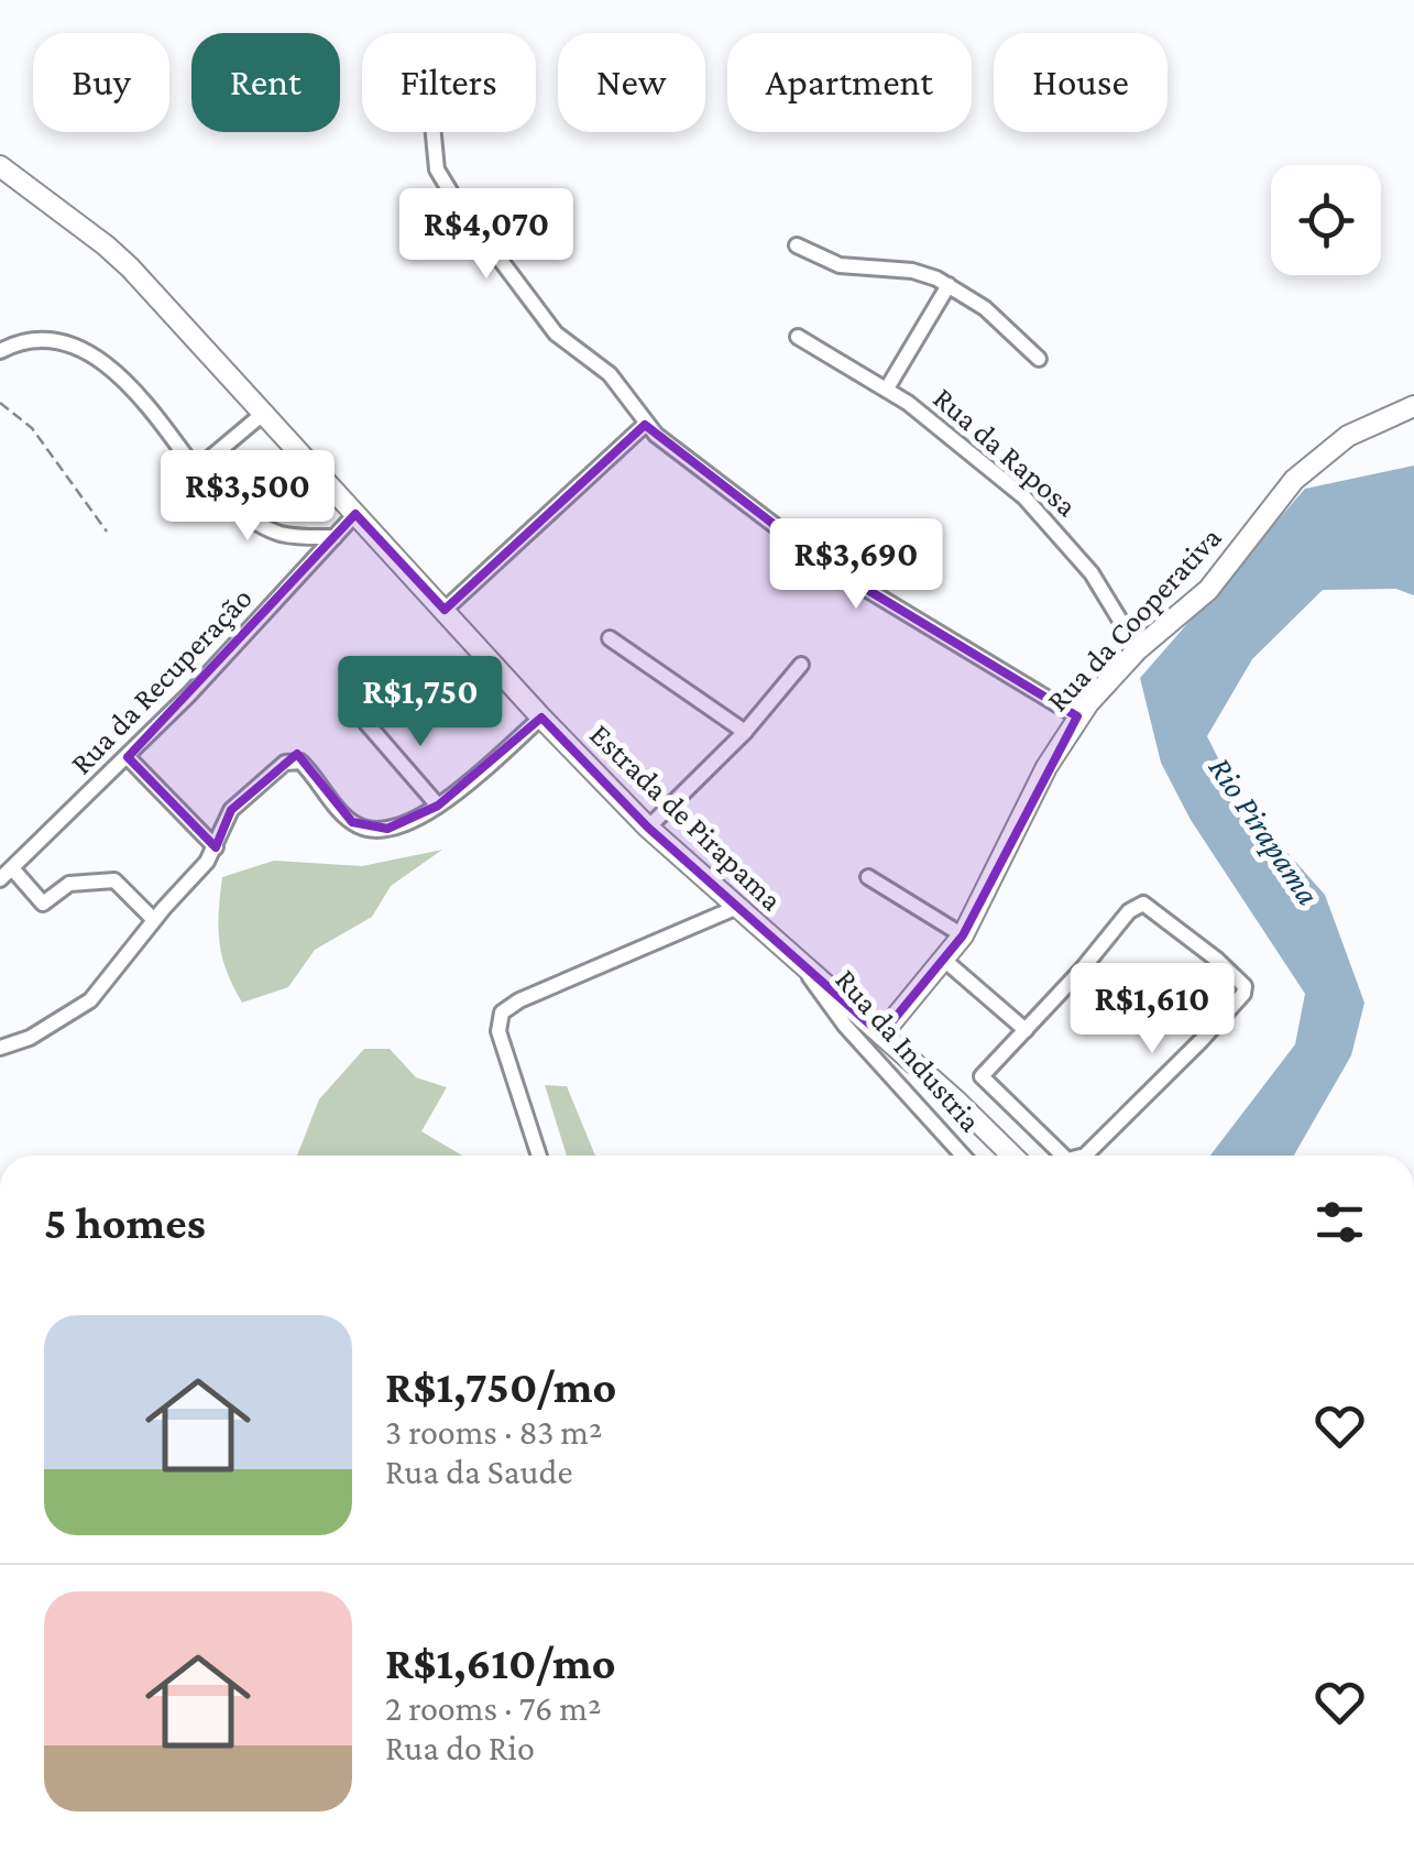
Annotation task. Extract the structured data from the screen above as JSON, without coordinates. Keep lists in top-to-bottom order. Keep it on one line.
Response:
{"streets":{"street":["Rua da Raposa","Rua da Cooperativa","Rua da Recuperação","Estrada de Pirapama","Rua da Industria"]},"crossings":[["Rua da Raposa","Rua da Cooperativa"],["Rua da Cooperativa","Estrada de Pirapama"],["Rua da Cooperativa","Rua da Industria"],["Rua da Recuperação","Estrada de Pirapama"],["Estrada de Pirapama","Rua da Industria"]],"water":["Rio Pirapama"],"page":{"chip":["Buy","Rent","Filters","New","Apartment","House"],"price":["R$4,070","R$3,500","R$3,690","R$1,750","R$1,610"],"heading":"5 homes","list":[{"name":"R$1,750/mo","note":"3 rooms · 83 m² · Rua da Saude"},{"name":"R$1,610/mo","note":"2 rooms · 76 m² · Rua do Rio"}]}}
